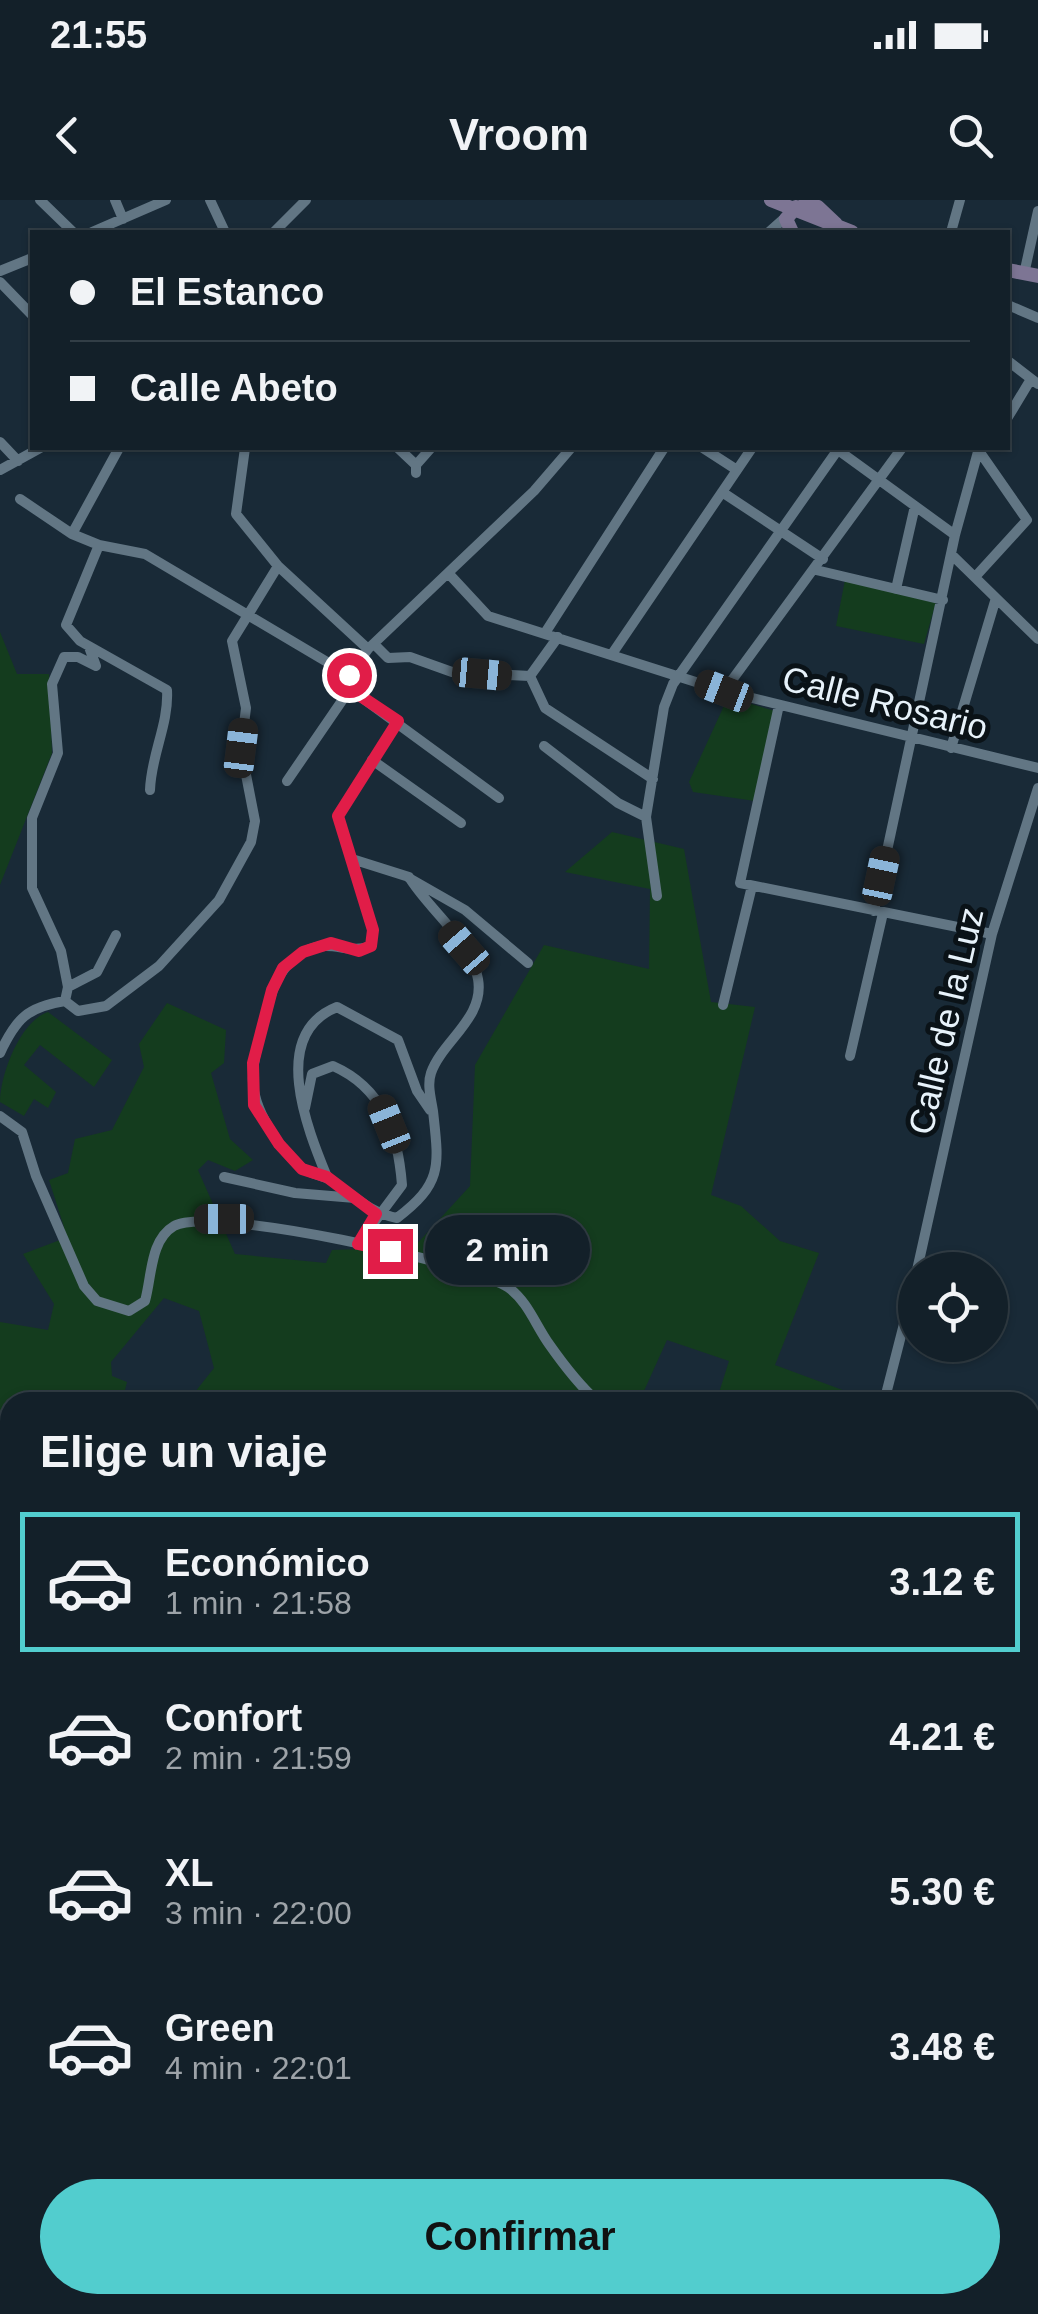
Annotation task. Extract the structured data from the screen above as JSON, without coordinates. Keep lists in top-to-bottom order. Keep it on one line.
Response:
{"streets":{"street":["Calle Rosario","Calle de la Luz"]},"page":{"status":"21:55","header":"Vroom","banner":["El Estanco","Calle Abeto"],"bubble":"2 min","heading":"Elige un viaje","list":[{"name":"Económico","note":"1 min · 21:58","value":"3.12 €"},{"name":"Confort","note":"2 min · 21:59","value":"4.21 €"},{"name":"XL","note":"3 min · 22:00","value":"5.30 €"},{"name":"Green","note":"4 min · 22:01","value":"3.48 €"}],"buttons":"Confirmar"}}
